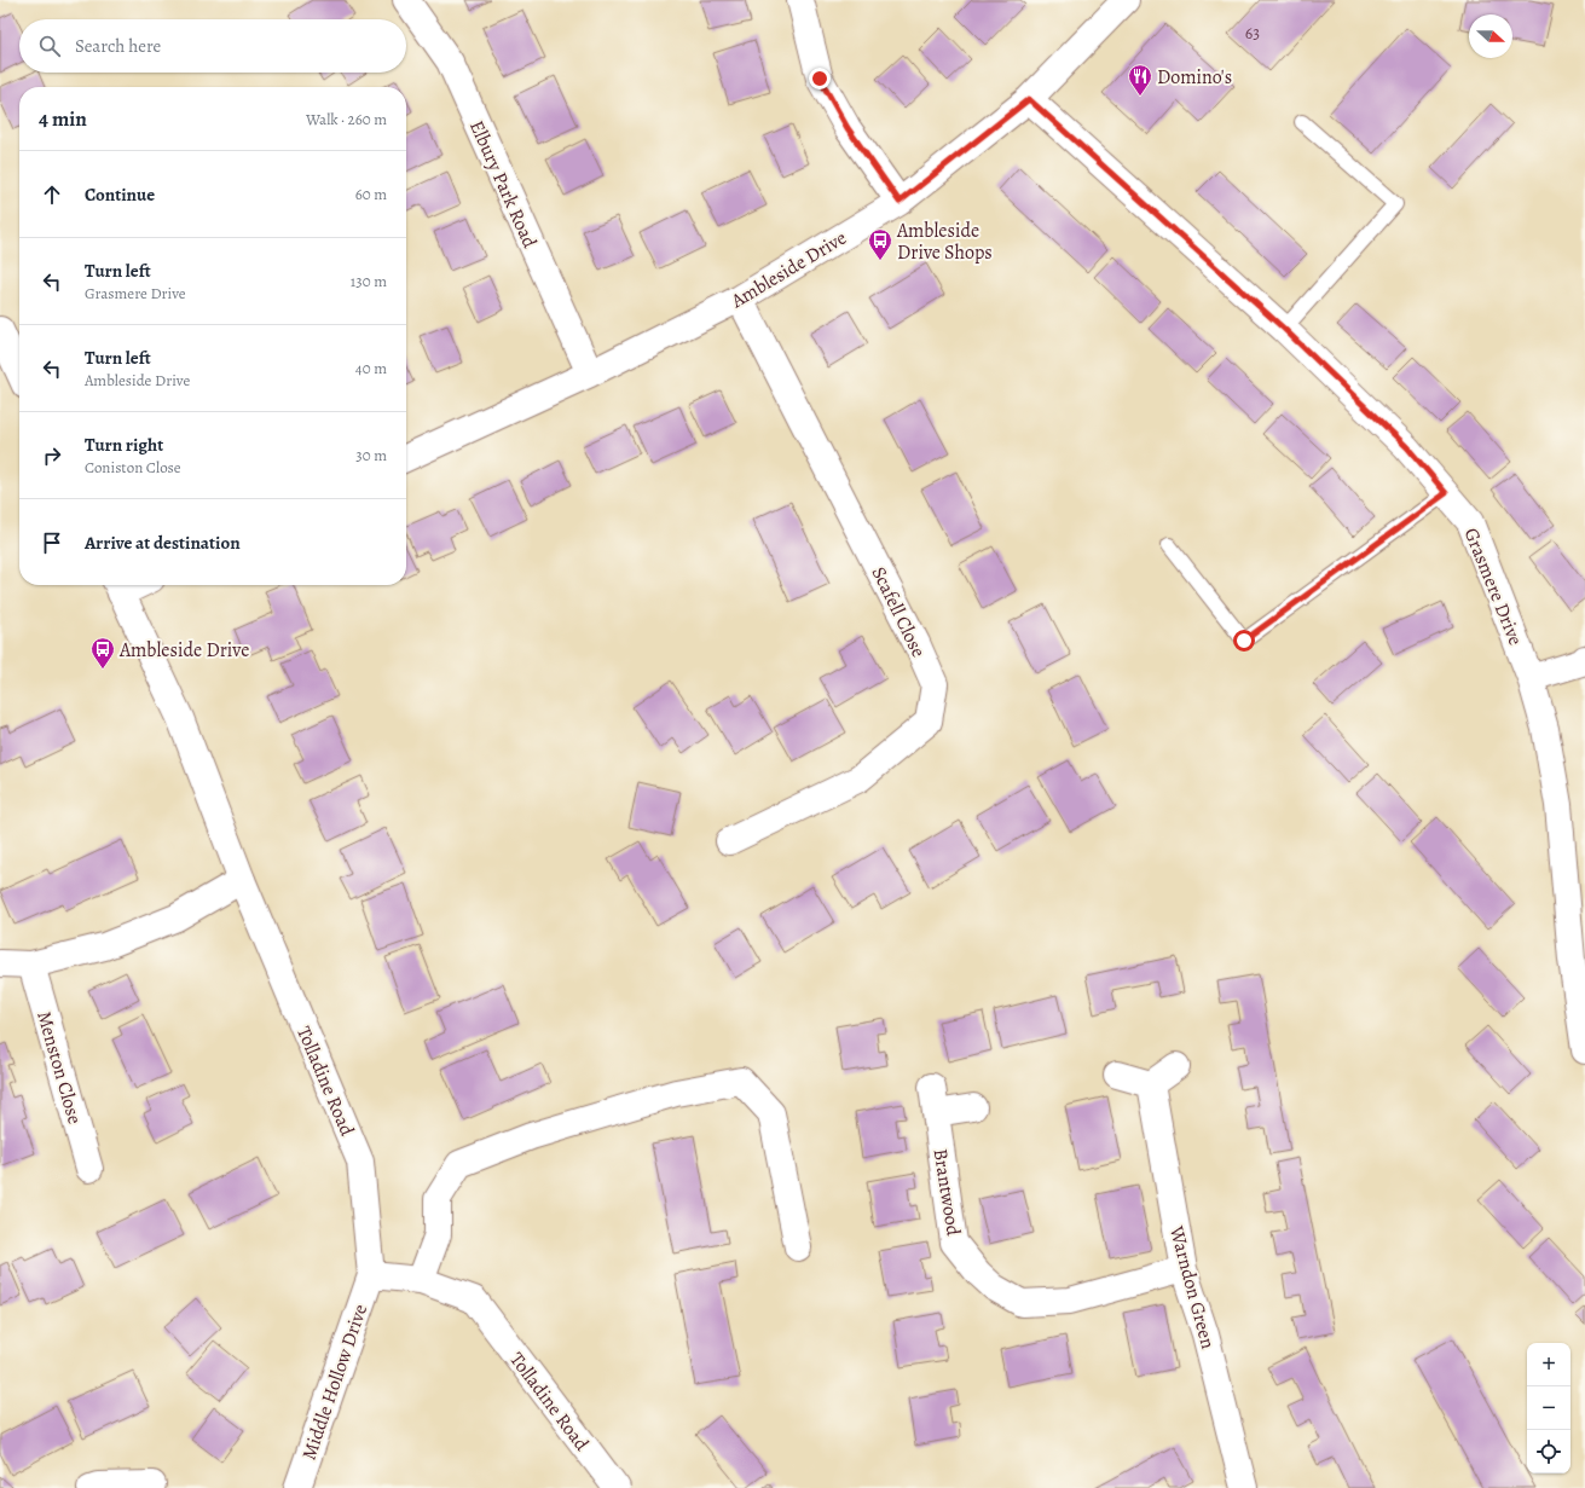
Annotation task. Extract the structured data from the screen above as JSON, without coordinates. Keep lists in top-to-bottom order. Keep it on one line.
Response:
{"streets":{"street":["Elbury Park Road","Ambleside Drive","Grasmere Drive","Scafell Close","Menston Close","Tolladine Road","Brantwood","Warndon Green","Middle Hollow Drive"]},"crossings":[["Elbury Park Road","Ambleside Drive"],["Ambleside Drive","Grasmere Drive"],["Ambleside Drive","Scafell Close"],["Tolladine Road","Middle Hollow Drive"],["Brantwood","Warndon Green"]],"places":{"restaurant":["Domino's"],"bus stop":["Ambleside Drive Shops","Ambleside Drive"]},"house_numbers":["63"],"north":"right","page":{"search":"Search here","heading":["4 min","Walk · 260 m"],"list":[["Continue","60 m"],["Turn left","Grasmere Drive","130 m"],["Turn left","Ambleside Drive","40 m"],["Turn right","Coniston Close","30 m"],"Arrive at destination"],"map_buttons":["+","−"]}}
